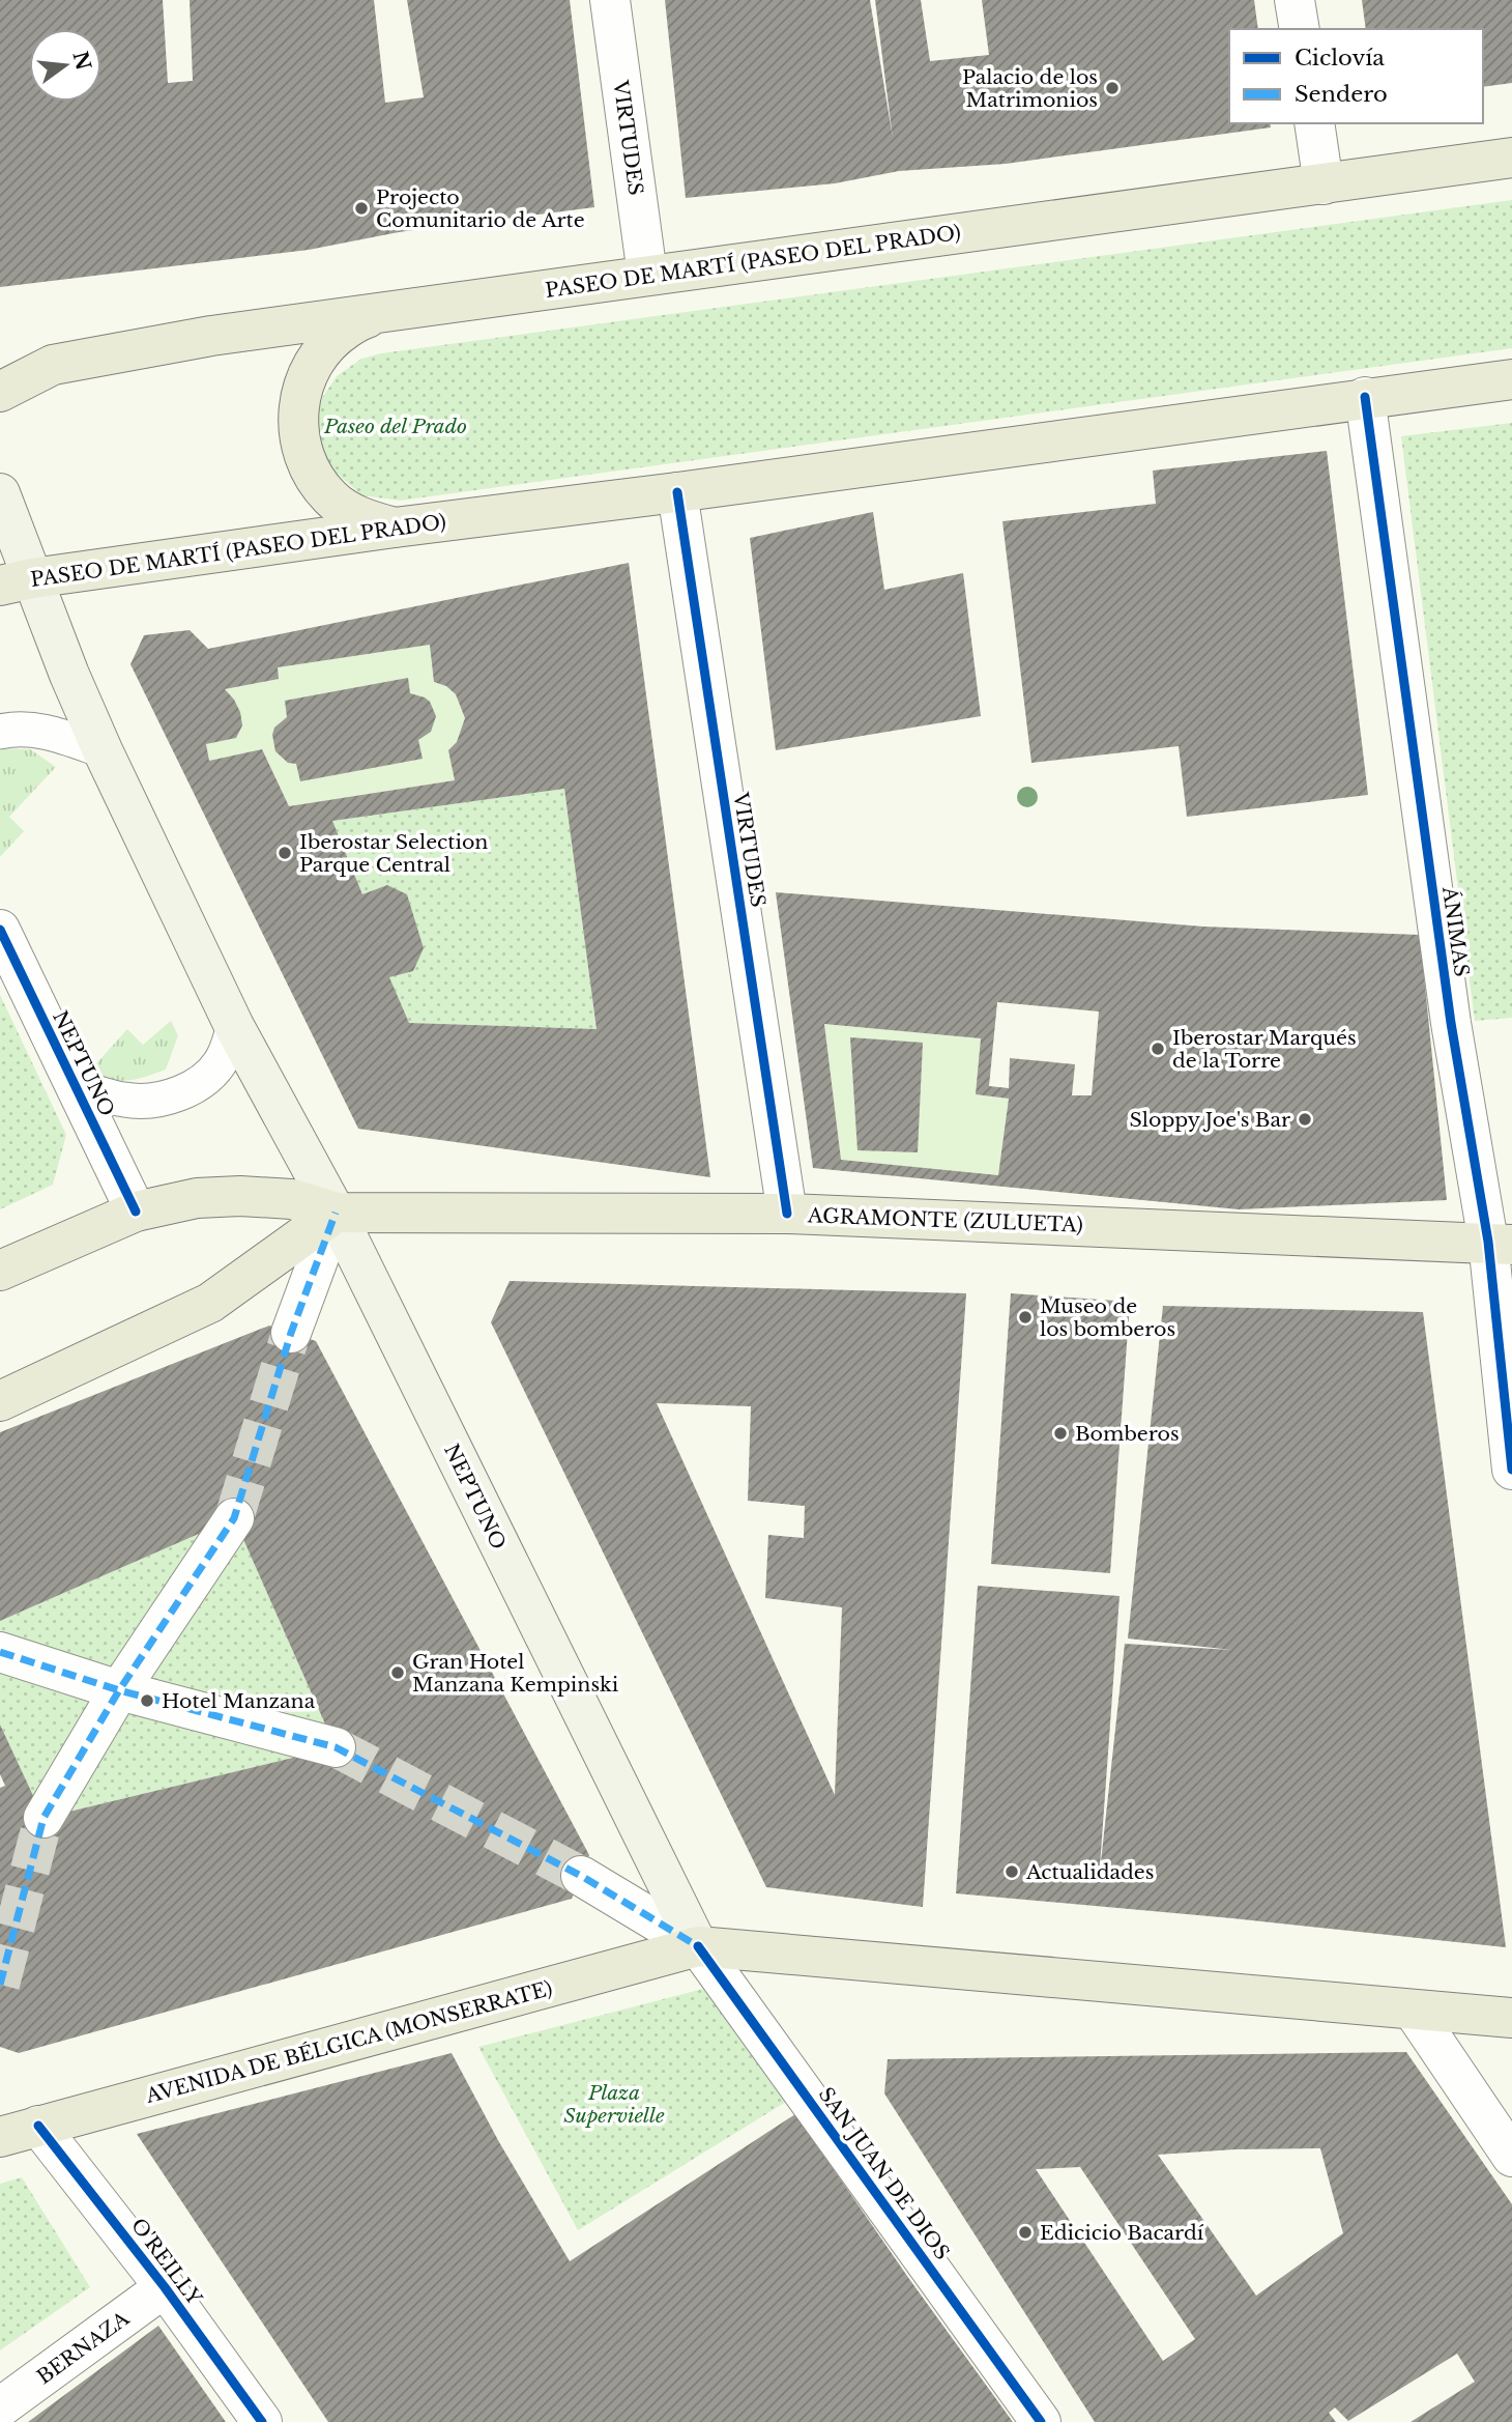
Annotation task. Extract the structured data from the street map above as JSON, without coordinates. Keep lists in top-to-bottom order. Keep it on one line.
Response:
{"streets":{"main road":["PASEO DE MARTÍ (PASEO DEL PRADO)","NEPTUNO","AGRAMONTE (ZULUETA)","AVENIDA DE BÉLGICA (MONSERRATE)"],"street":["VIRTUDES","ÁNIMAS","SAN JUAN DE DIOS","O'REILLY","BERNAZA"]},"crossings":[["VIRTUDES","PASEO DE MARTÍ (PASEO DEL PRADO)"],["VIRTUDES","AGRAMONTE (ZULUETA)"],["PASEO DE MARTÍ (PASEO DEL PRADO)","ÁNIMAS"],["PASEO DE MARTÍ (PASEO DEL PRADO)","NEPTUNO"],["ÁNIMAS","AGRAMONTE (ZULUETA)"],["NEPTUNO","AGRAMONTE (ZULUETA)"],["NEPTUNO","AVENIDA DE BÉLGICA (MONSERRATE)"],["NEPTUNO","SAN JUAN DE DIOS"],["AVENIDA DE BÉLGICA (MONSERRATE)","SAN JUAN DE DIOS"],["AVENIDA DE BÉLGICA (MONSERRATE)","O'REILLY"],["O'REILLY","BERNAZA"]],"parks":["Paseo del Prado","Plaza Supervielle"],"places":["Palacio de los Matrimonios","Projecto Comunitario de Arte","Iberostar Selection Parque Central","Iberostar Marqués de la Torre","Sloppy Joe's Bar","Museo de los bomberos","Bomberos","Gran Hotel Manzana Kempinski","Hotel Manzana","Actualidades","Edicicio Bacardí"],"legend":["Ciclovía","Sendero"],"north":"right"}
